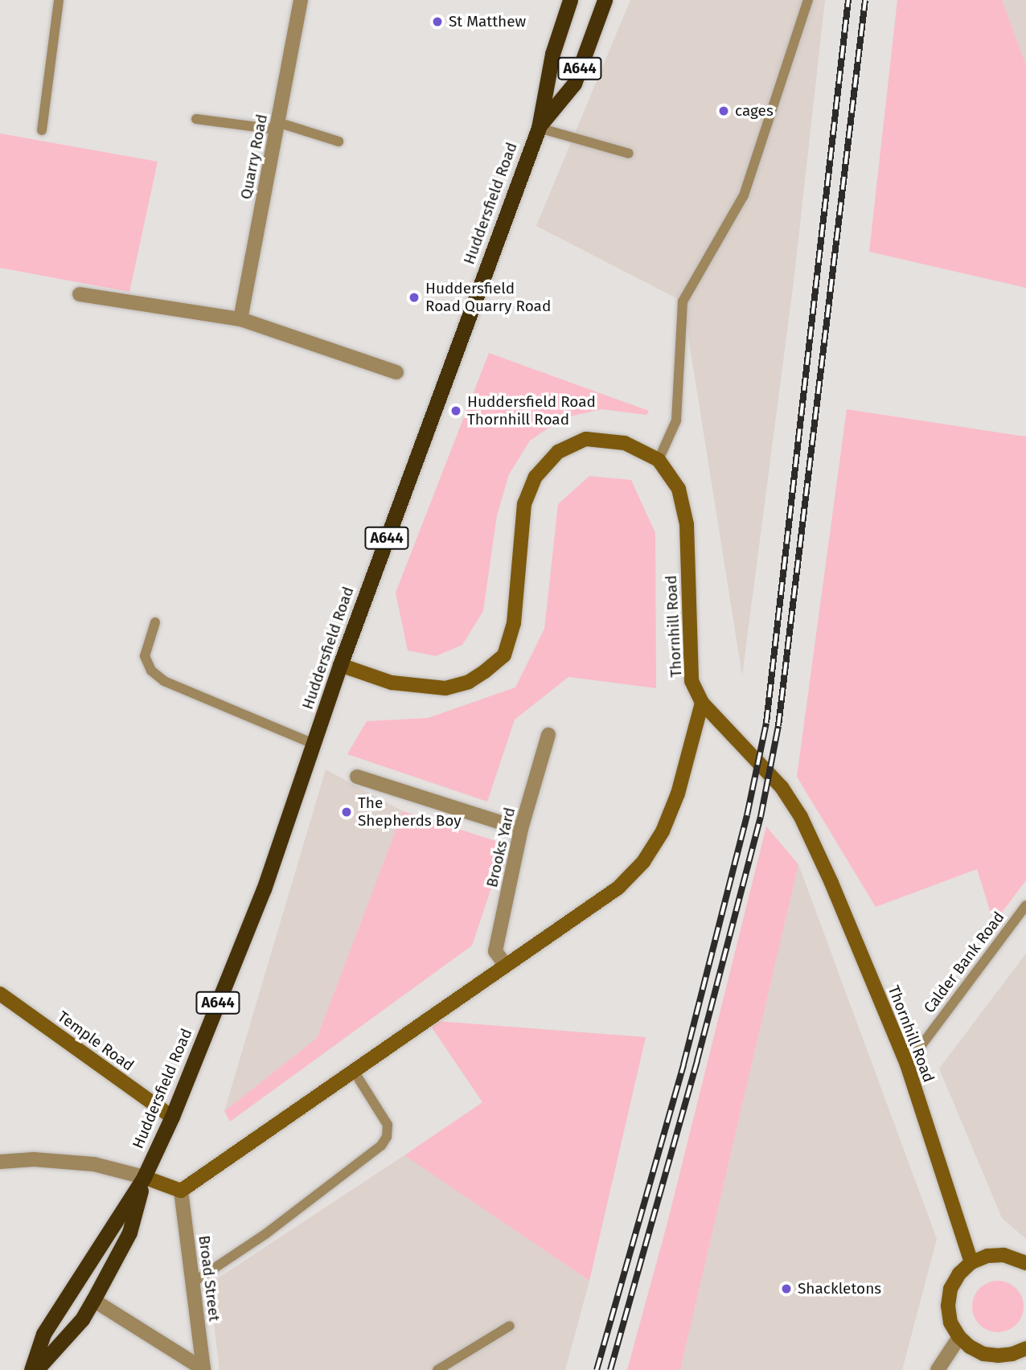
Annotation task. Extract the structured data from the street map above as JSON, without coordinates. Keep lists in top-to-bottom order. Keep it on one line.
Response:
{"streets":{"highway":["A644","Huddersfield Road"],"main road":["Thornhill Road","Temple Road"],"street":["Quarry Road","Brooks Yard","Broad Street"],"lane":["Calder Bank Road"]},"crossings":[["Huddersfield Road","Thornhill Road"],["Huddersfield Road","Temple Road"],["Thornhill Road","Calder Bank Road"]],"places":["St Matthew","cages","Huddersfield Road Quarry Road","Huddersfield Road Thornhill Road","The Shepherds Boy","Shackletons"]}
